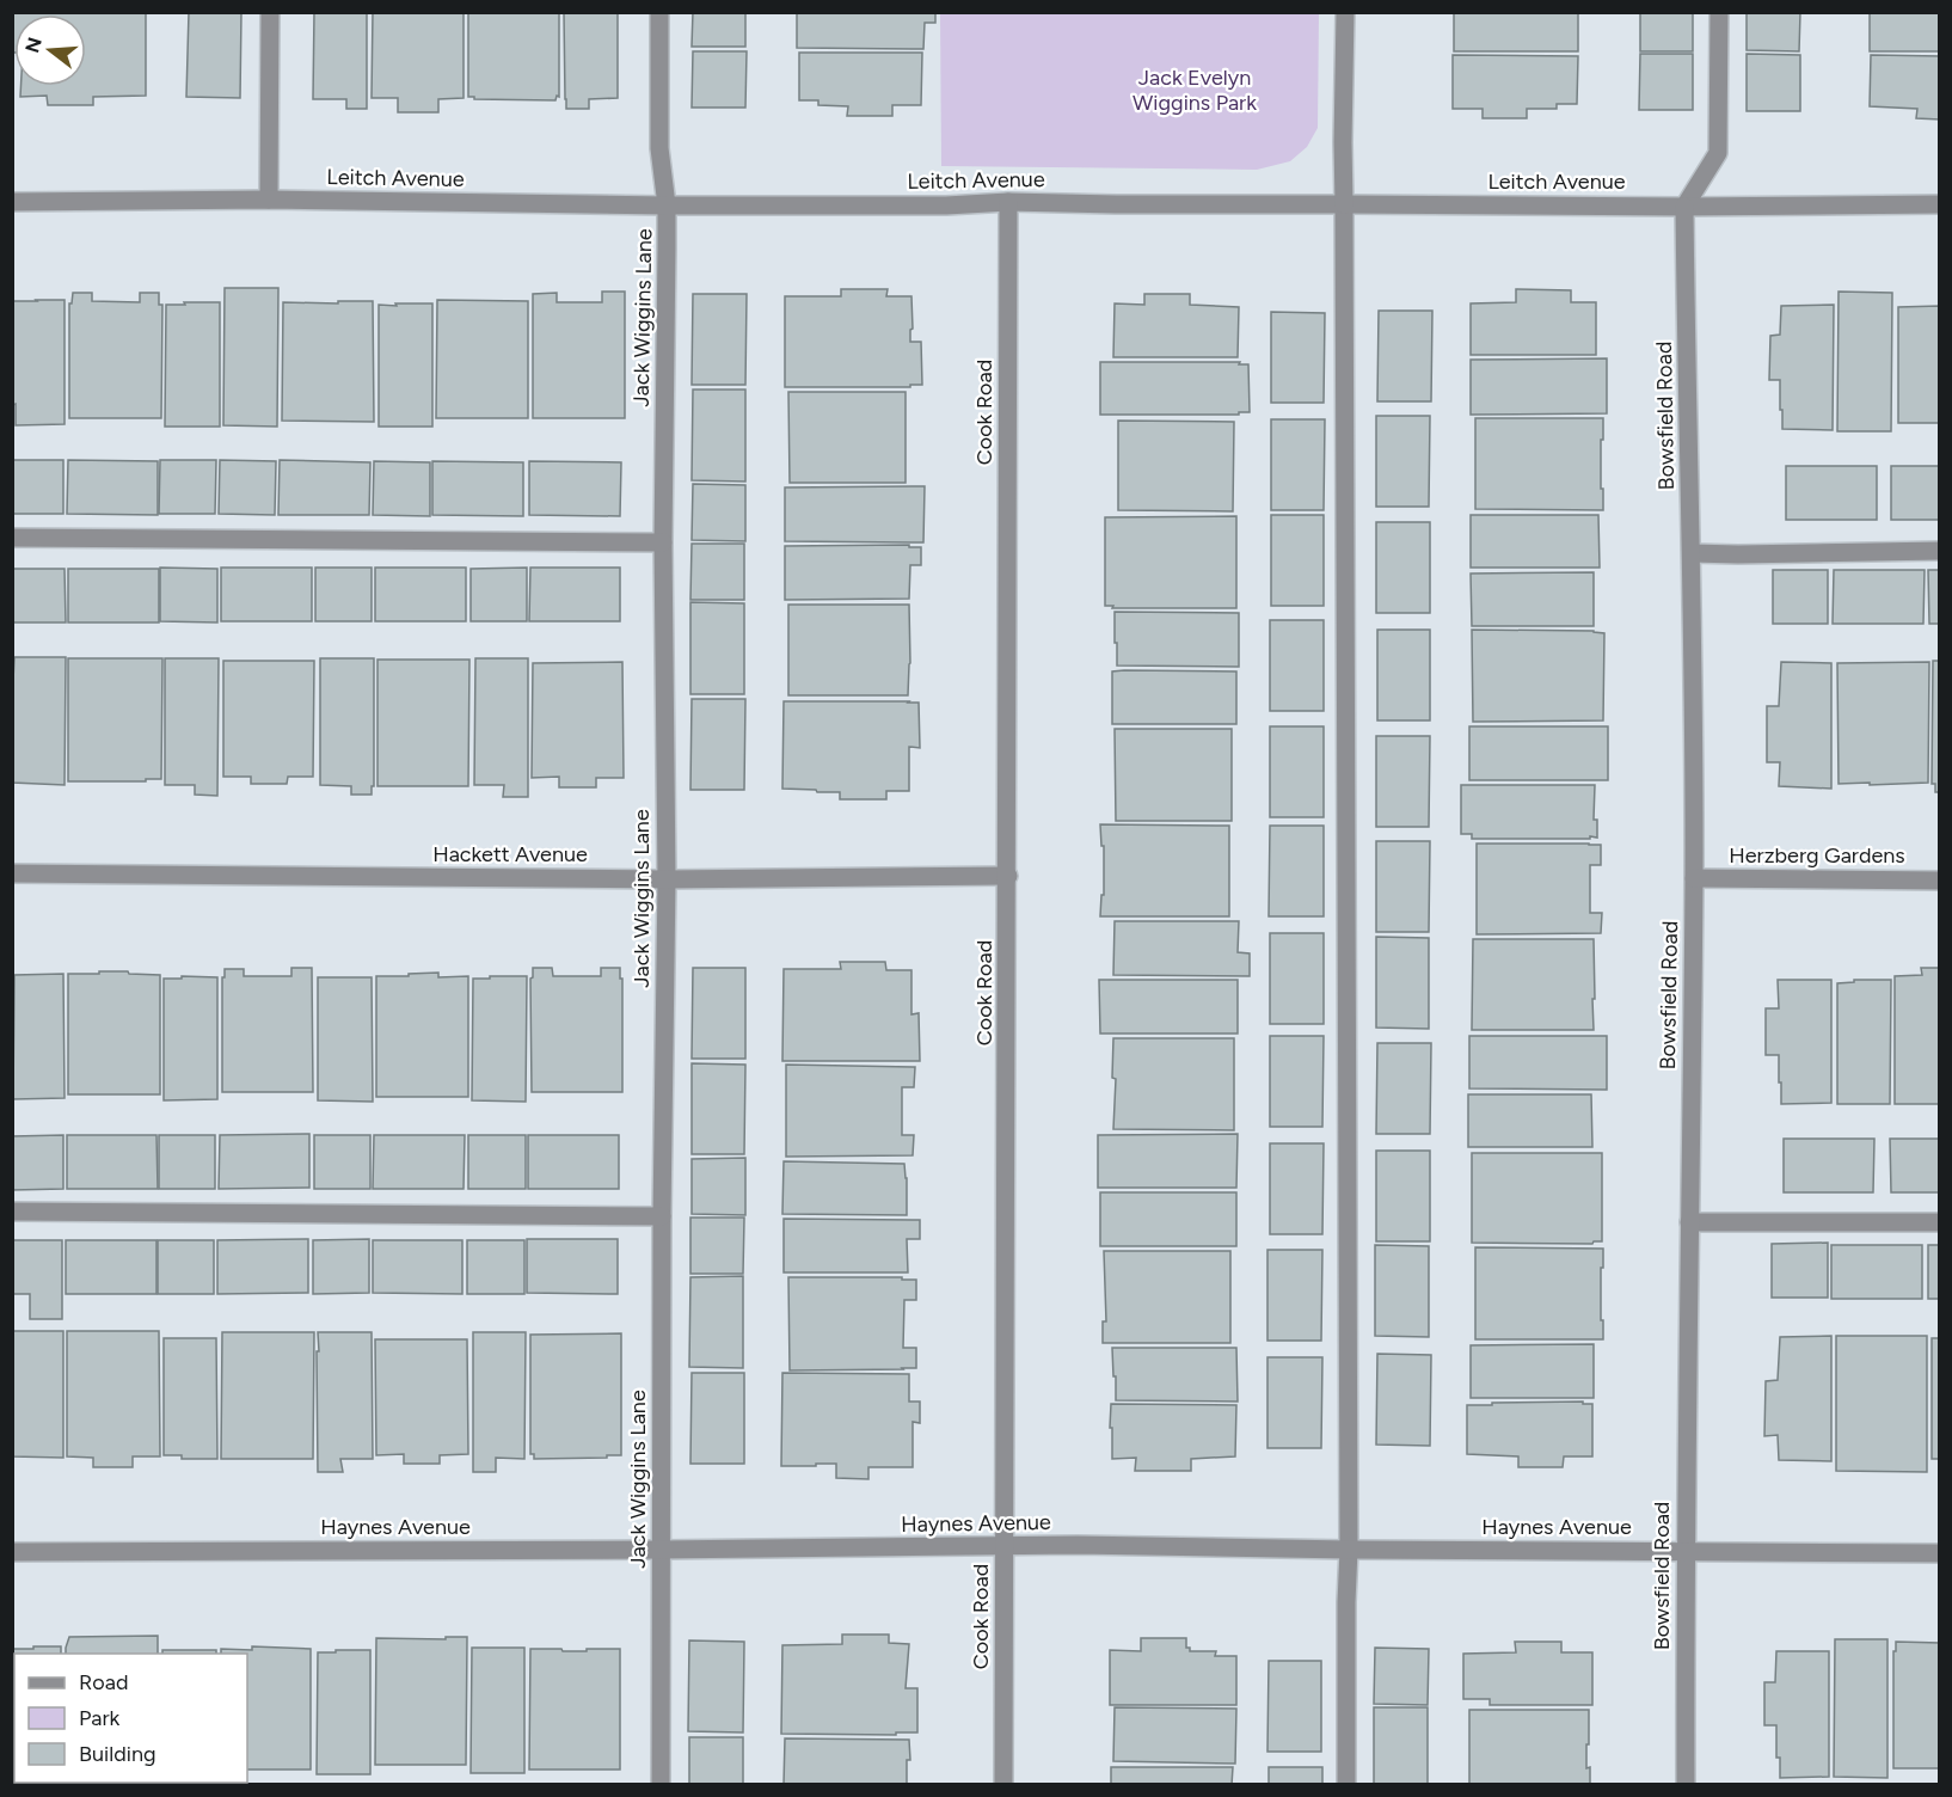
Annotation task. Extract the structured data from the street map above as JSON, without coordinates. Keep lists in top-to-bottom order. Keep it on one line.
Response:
{"streets":{"street":["Leitch Avenue","Jack Wiggins Lane","Cook Road","Bowsfield Road","Hackett Avenue","Herzberg Gardens","Haynes Avenue"]},"crossings":[["Leitch Avenue","Jack Wiggins Lane"],["Leitch Avenue","Cook Road"],["Leitch Avenue","Bowsfield Road"],["Jack Wiggins Lane","Hackett Avenue"],["Jack Wiggins Lane","Haynes Avenue"],["Cook Road","Hackett Avenue"],["Cook Road","Haynes Avenue"],["Bowsfield Road","Herzberg Gardens"],["Bowsfield Road","Haynes Avenue"]],"parks":["Jack Evelyn Wiggins Park"],"legend":["Road","Park","Building"],"north":"left"}
